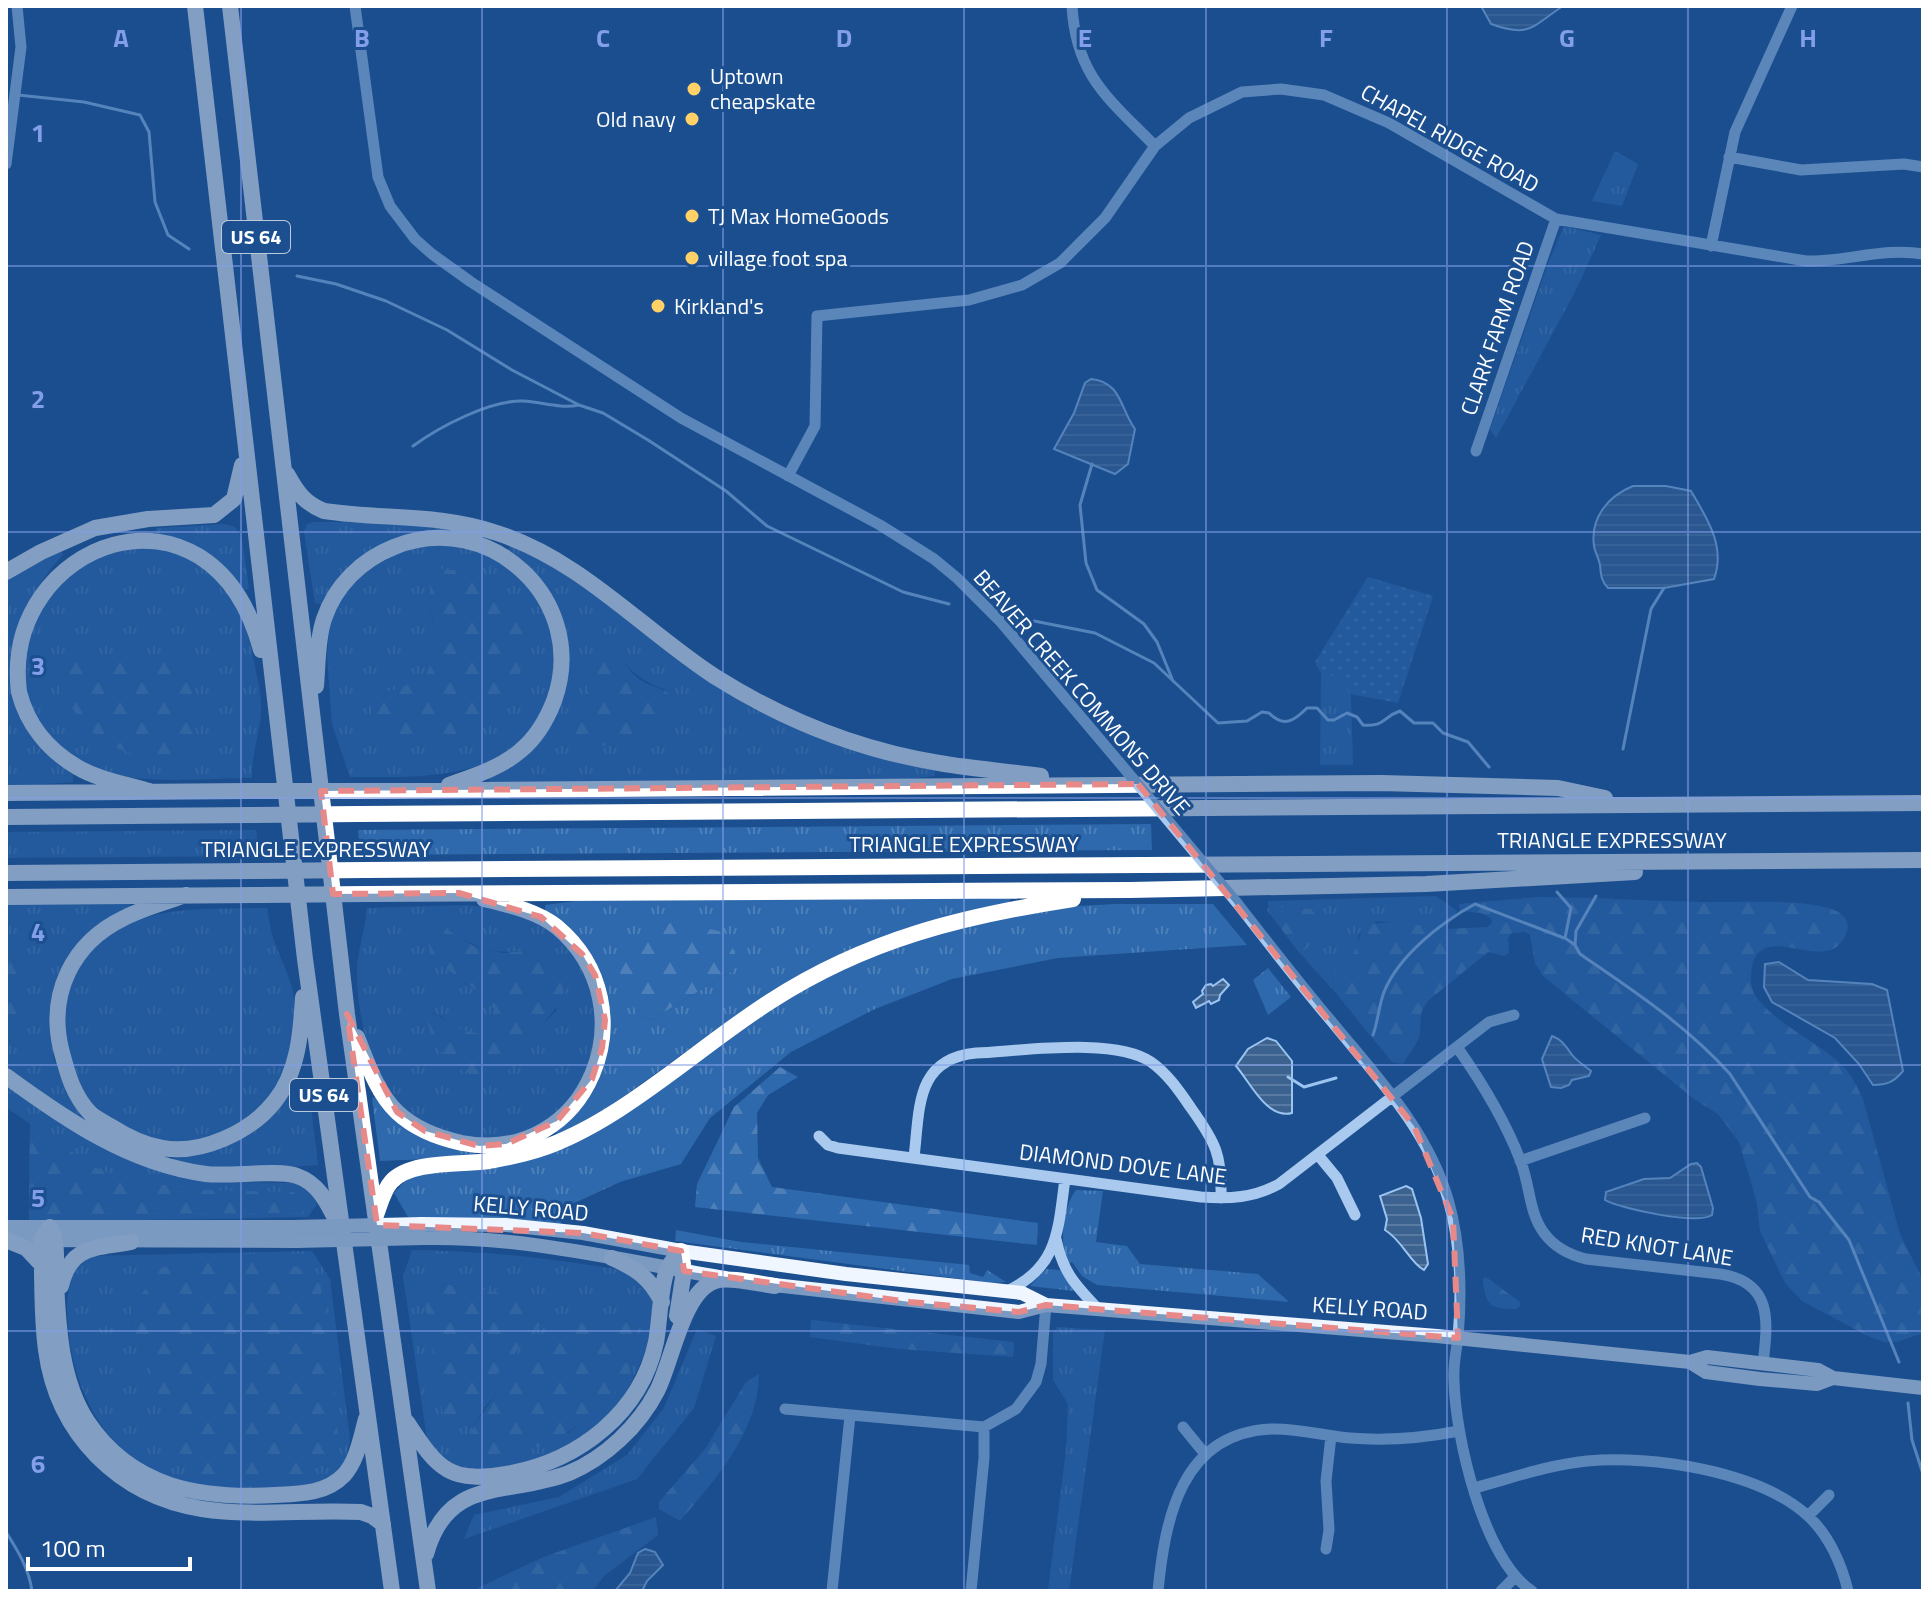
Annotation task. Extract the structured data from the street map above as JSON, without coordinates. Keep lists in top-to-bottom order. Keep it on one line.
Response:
{"streets":{"highway":["US 64","TRIANGLE EXPRESSWAY"],"main road":["KELLY ROAD"],"street":["CHAPEL RIDGE ROAD","CLARK FARM ROAD","BEAVER CREEK COMMONS DRIVE","DIAMOND DOVE LANE","RED KNOT LANE"]},"crossings":[["CHAPEL RIDGE ROAD","CLARK FARM ROAD"],["CHAPEL RIDGE ROAD","BEAVER CREEK COMMONS DRIVE"],["BEAVER CREEK COMMONS DRIVE","DIAMOND DOVE LANE"],["BEAVER CREEK COMMONS DRIVE","KELLY ROAD"],["DIAMOND DOVE LANE","RED KNOT LANE"],["KELLY ROAD","RED KNOT LANE"]],"places":["Uptown cheapskate","Old navy","TJ Max HomeGoods","village foot spa","Kirkland's"],"scale_bar":"100 m","grid":{"columns":["A","B","C","D","E","F","G","H"],"rows":["1","2","3","4","5","6"]}}
